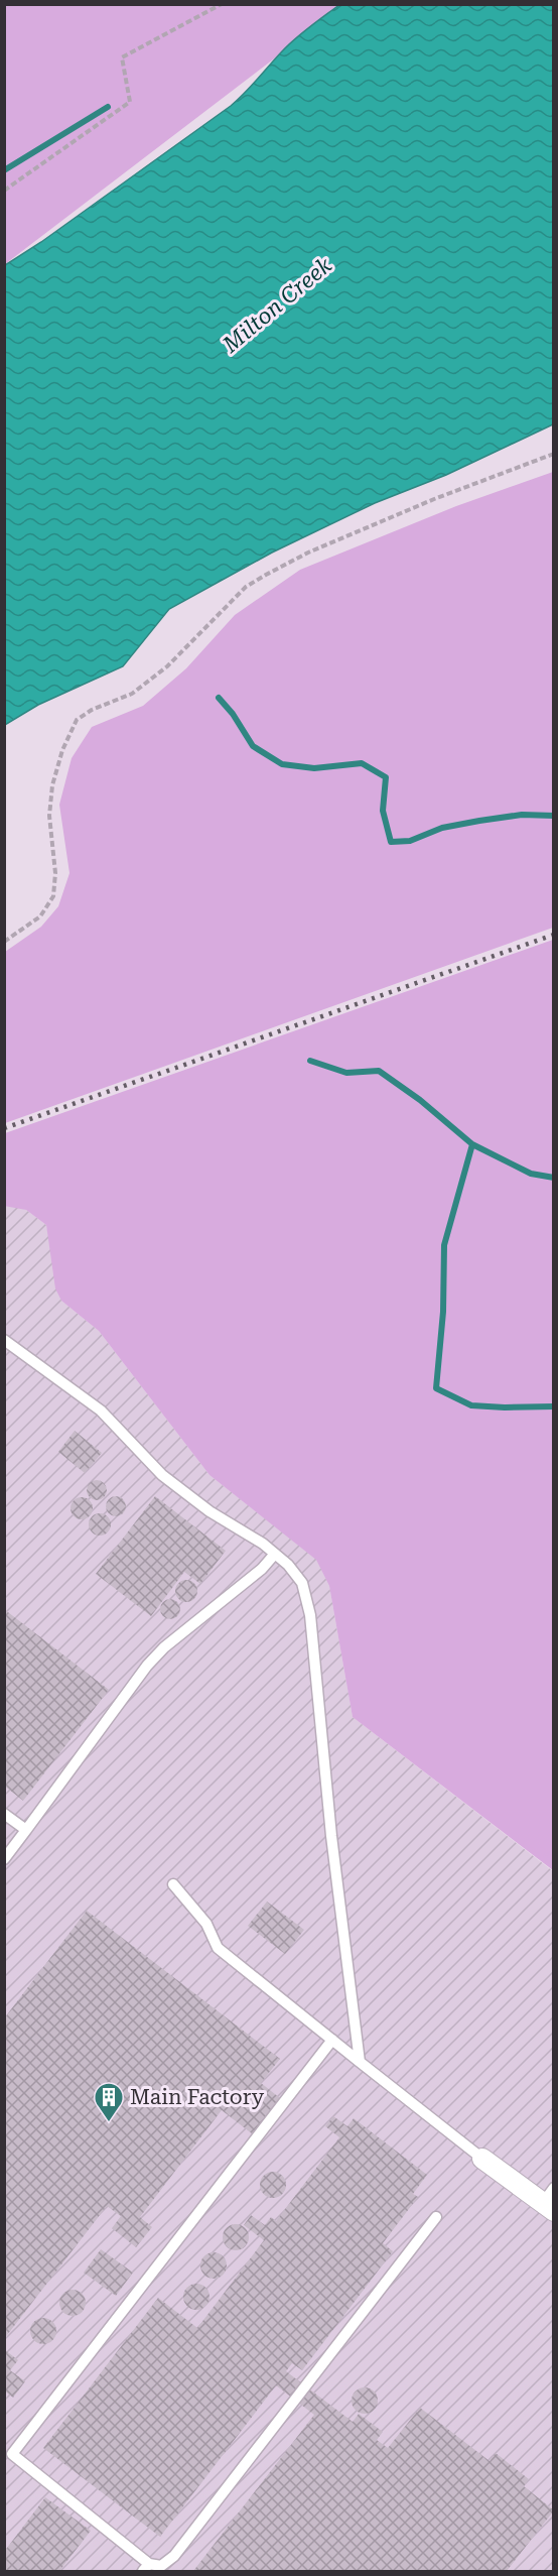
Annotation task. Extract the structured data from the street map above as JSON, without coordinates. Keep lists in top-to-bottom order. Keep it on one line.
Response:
{"water":["Milton Creek"],"places":{"building":["Main Factory"]}}
